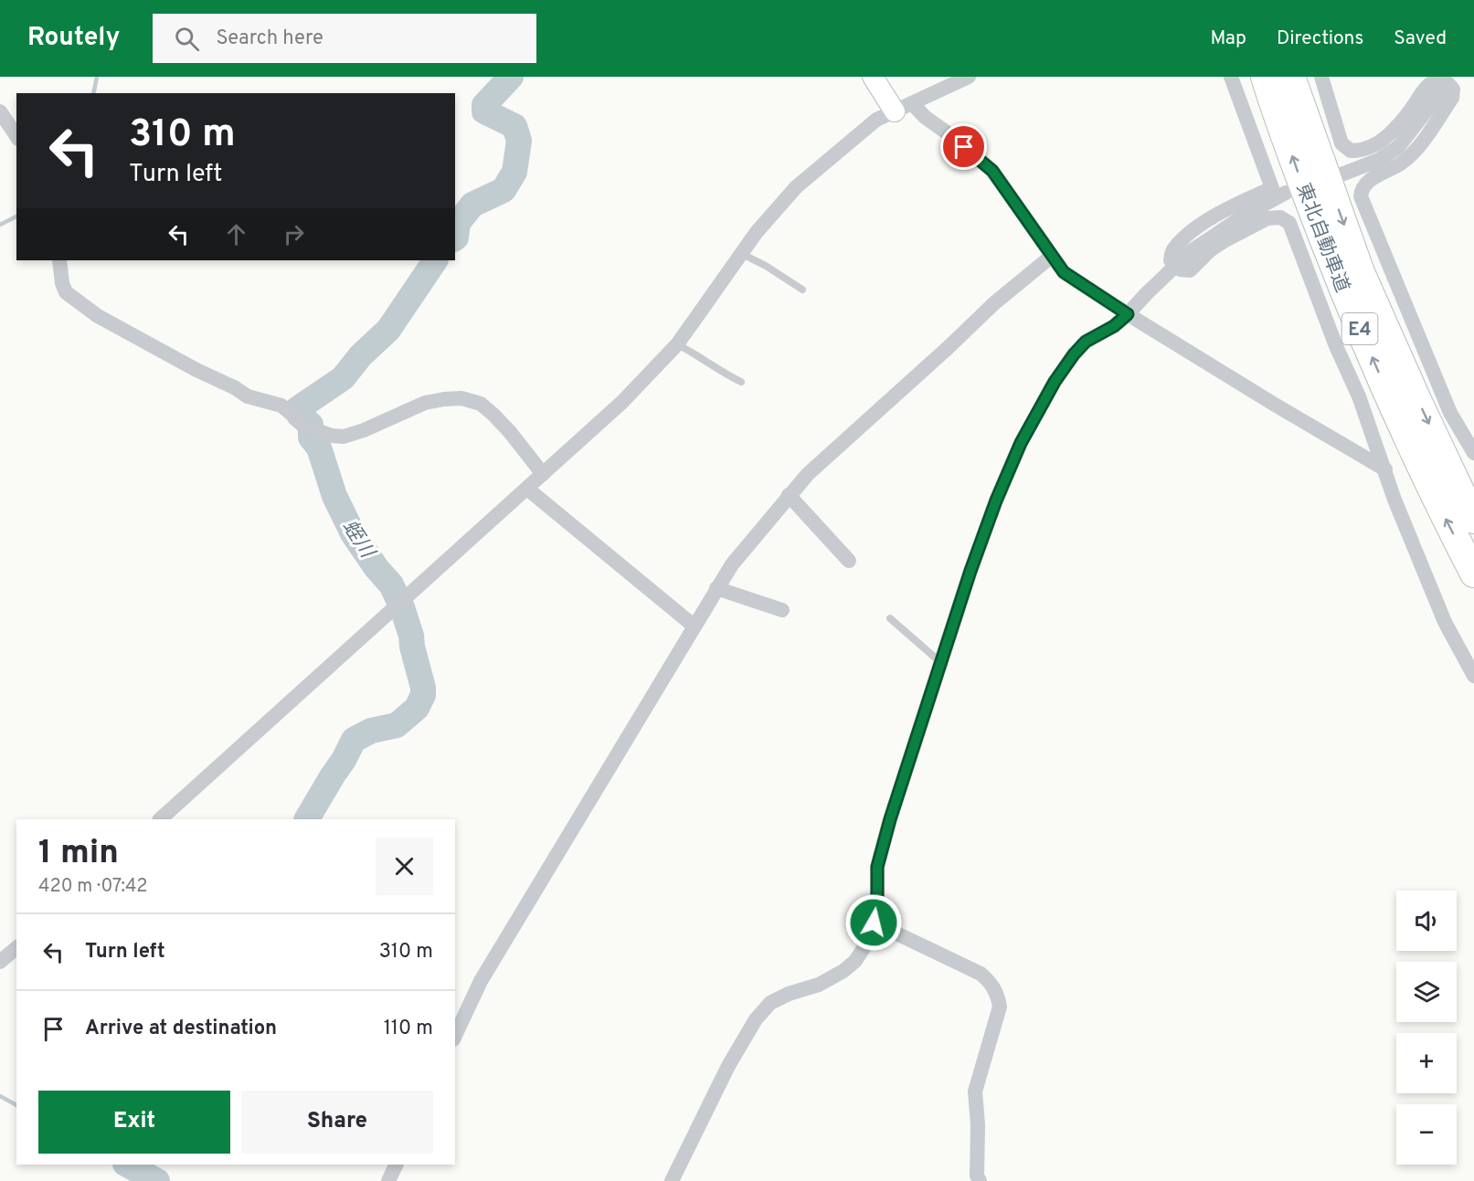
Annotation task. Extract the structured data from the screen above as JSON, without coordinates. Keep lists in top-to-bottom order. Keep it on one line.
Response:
{"streets":{"highway":["東北自動車道","E4"]},"water":["蛭川"],"page":{"header":"Routely","search":"Search here","nav":["Map","Directions","Saved"],"turn":["310 m","Turn left"],"heading":["1 min","420 m · 07:42"],"map_buttons":["+","−"],"list":[{"name":"Turn left","value":"310 m"},{"name":"Arrive at destination","value":"110 m"}],"buttons":["Exit","Share"]}}
